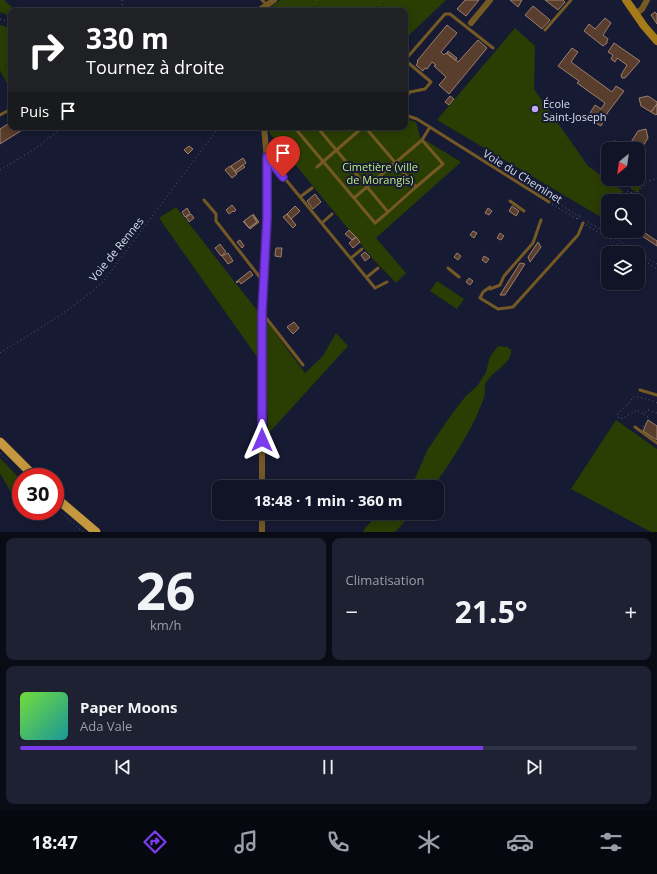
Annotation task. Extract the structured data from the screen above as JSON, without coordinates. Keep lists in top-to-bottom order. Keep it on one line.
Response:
{"streets":{"lane":["Voie du Cheminet"],"path":["Voie de Rennes"]},"parks":["Cimetière (ville de Morangis)"],"places":["École Saint-Joseph"],"north":"bottom left","page":{"turn":["330 m","Tournez à droite"],"then":"Puis","limit":"30","trip":"18:48 · 1 min · 360 m","tile":[["26","km/h"],"Climatisation"],"heat":["−","21.5°","+"],"song":["Paper Moons","Ada Vale"],"tabs":"18:47"}}
